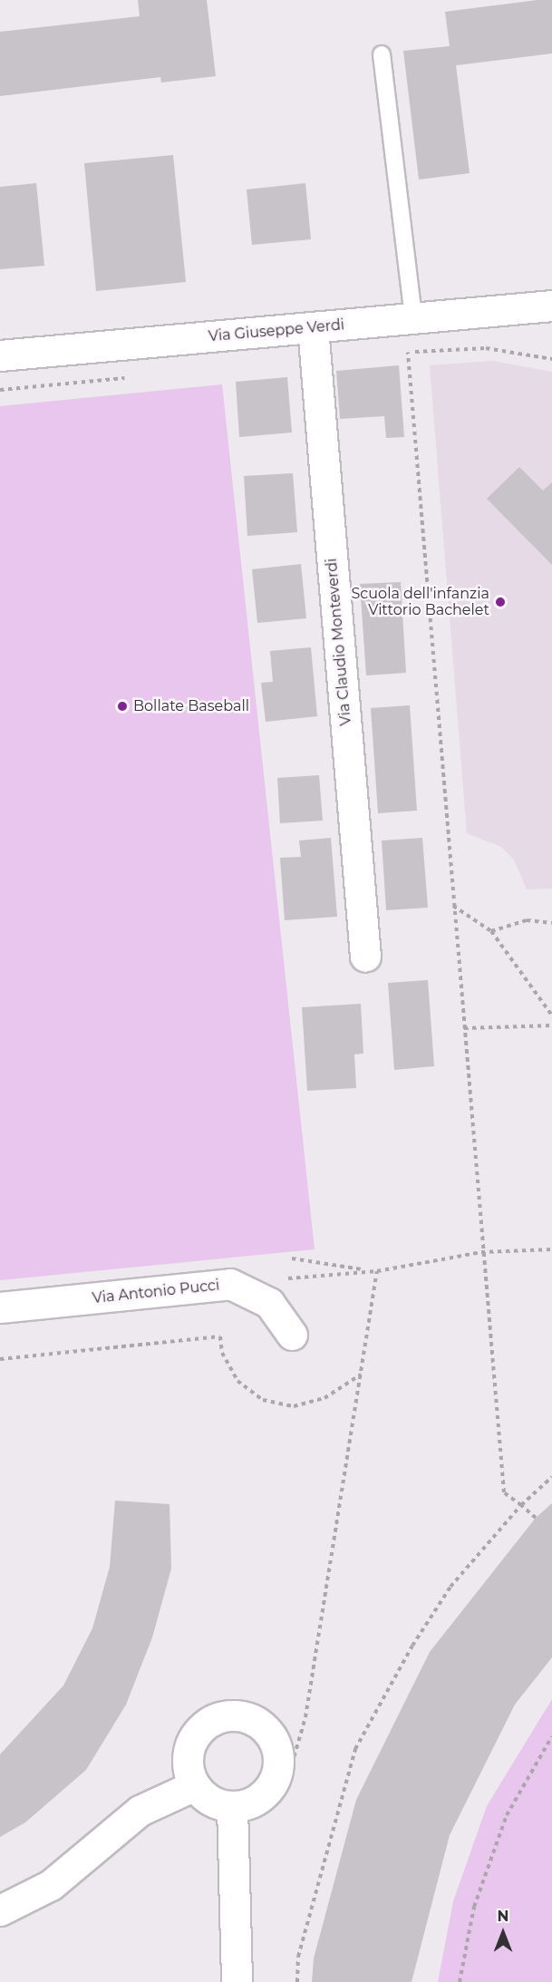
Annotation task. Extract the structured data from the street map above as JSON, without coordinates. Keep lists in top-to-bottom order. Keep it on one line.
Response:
{"streets":{"street":["Via Giuseppe Verdi","Via Claudio Monteverdi","Via Antonio Pucci"]},"crossings":[["Via Giuseppe Verdi","Via Claudio Monteverdi"]],"places":["Scuola dell'infanzia Vittorio Bachelet","Bollate Baseball"],"north":"top"}
